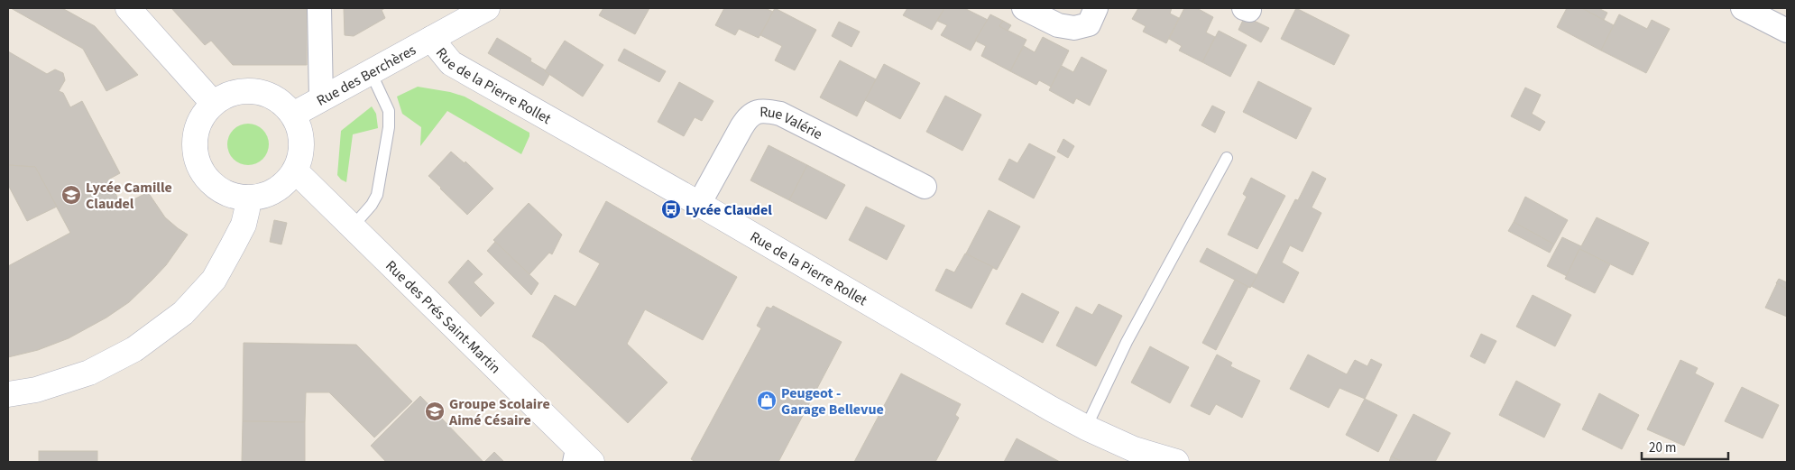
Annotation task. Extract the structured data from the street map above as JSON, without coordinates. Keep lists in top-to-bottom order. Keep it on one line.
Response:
{"streets":{"street":["Rue des Berchères","Rue de la Pierre Rollet","Rue Valérie","Rue des Prés Saint-Martin"]},"crossings":[["Rue des Berchères","Rue de la Pierre Rollet"],["Rue des Berchères","Rue des Prés Saint-Martin"],["Rue de la Pierre Rollet","Rue Valérie"]],"places":{"school or university":["Lycée Camille Claudel","Groupe Scolaire Aimé Césaire"],"bus stop":["Lycée Claudel"],"shop":["Peugeot - Garage Bellevue"]},"scale_bar":"20 m"}
